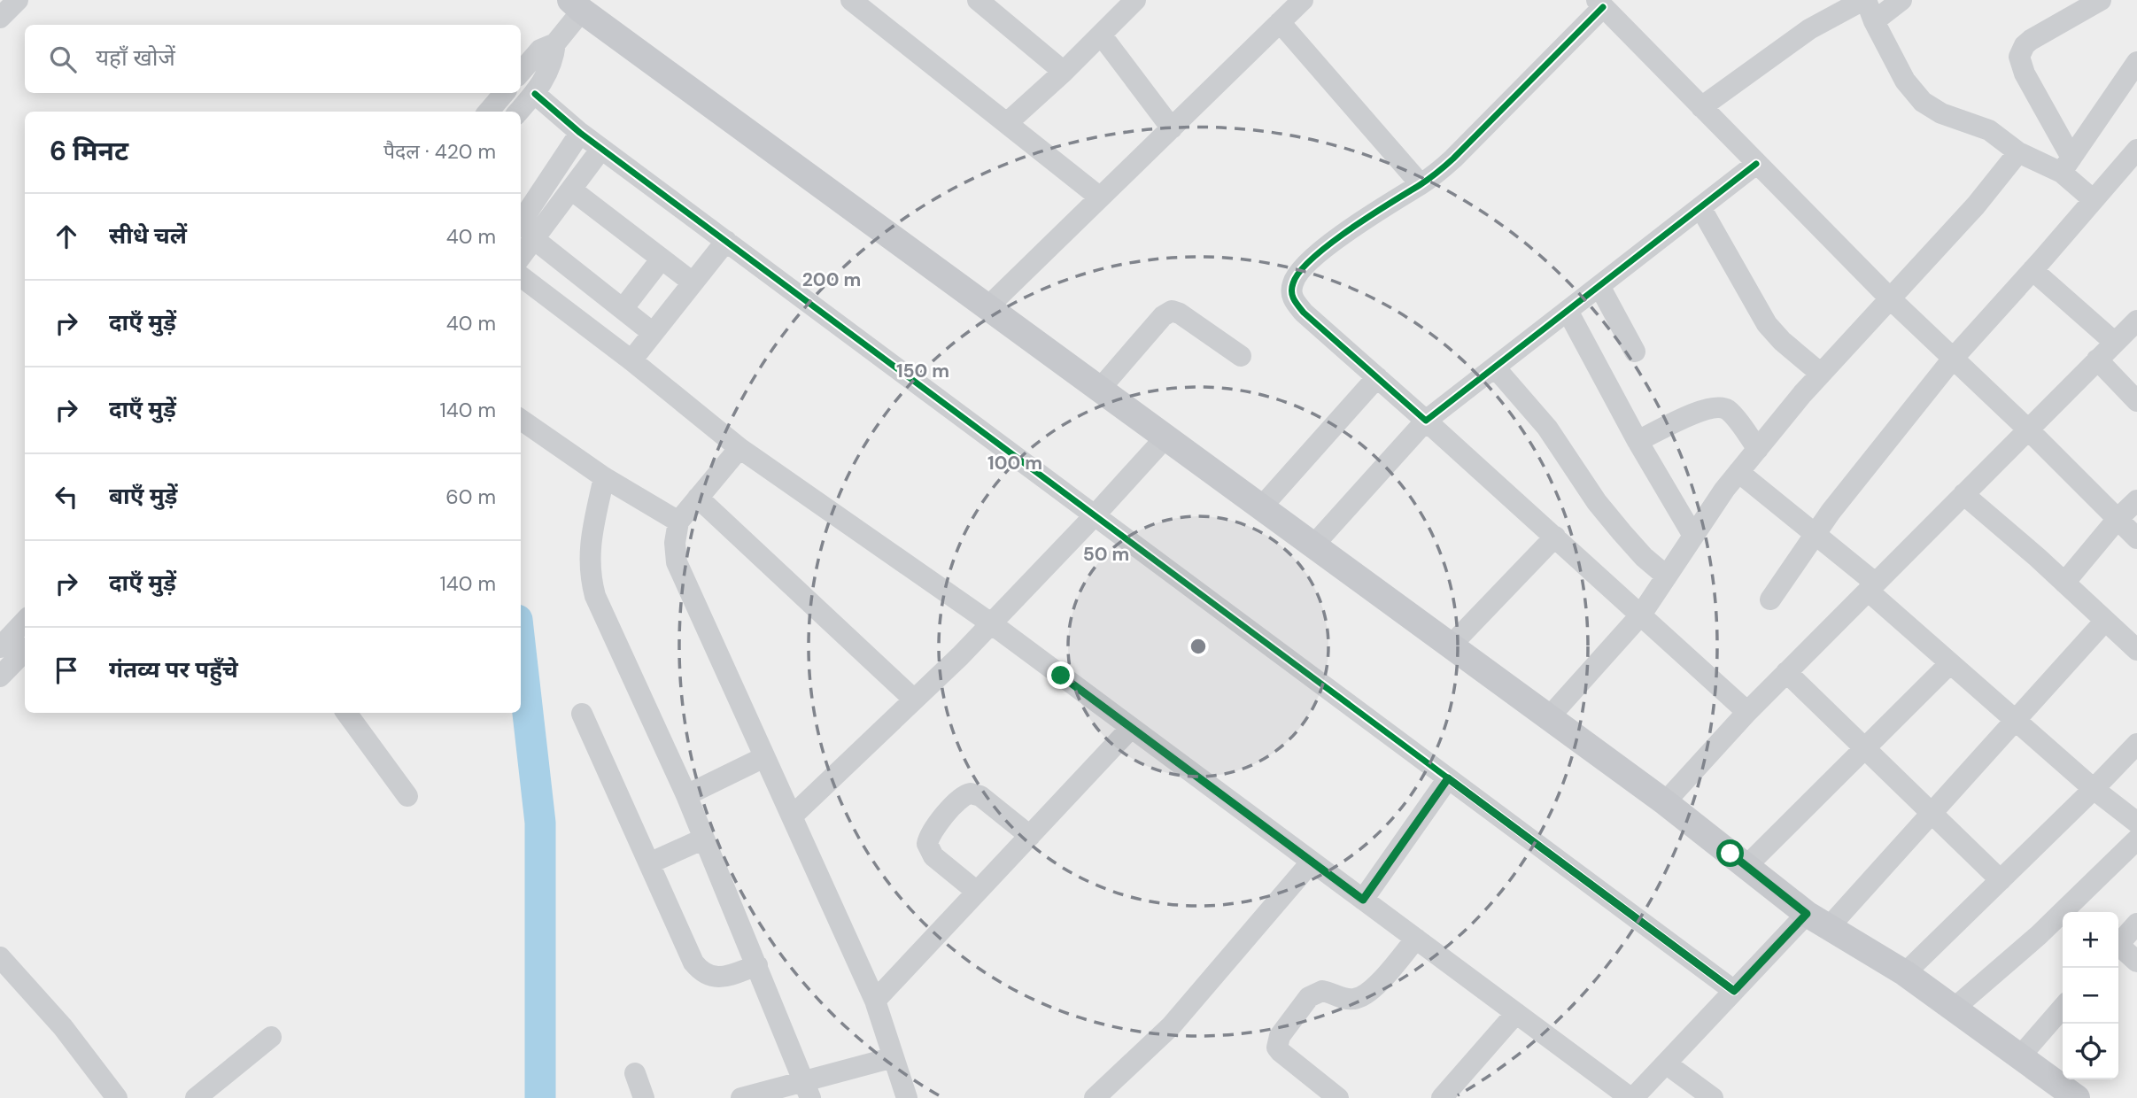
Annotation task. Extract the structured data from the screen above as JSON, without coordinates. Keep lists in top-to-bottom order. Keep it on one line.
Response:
{"page":{"search":"यहाँ खोजें","heading":["6 मिनट","पैदल · 420 m"],"list":[["सीधे चलें","40 m"],["दाएँ मुड़ें","40 m"],["दाएँ मुड़ें","140 m"],["बाएँ मुड़ें","60 m"],["दाएँ मुड़ें","140 m"],"गंतव्य पर पहुँचे"],"map_buttons":["+","−"]},"rings":["200 m","150 m","100 m","50 m"]}
